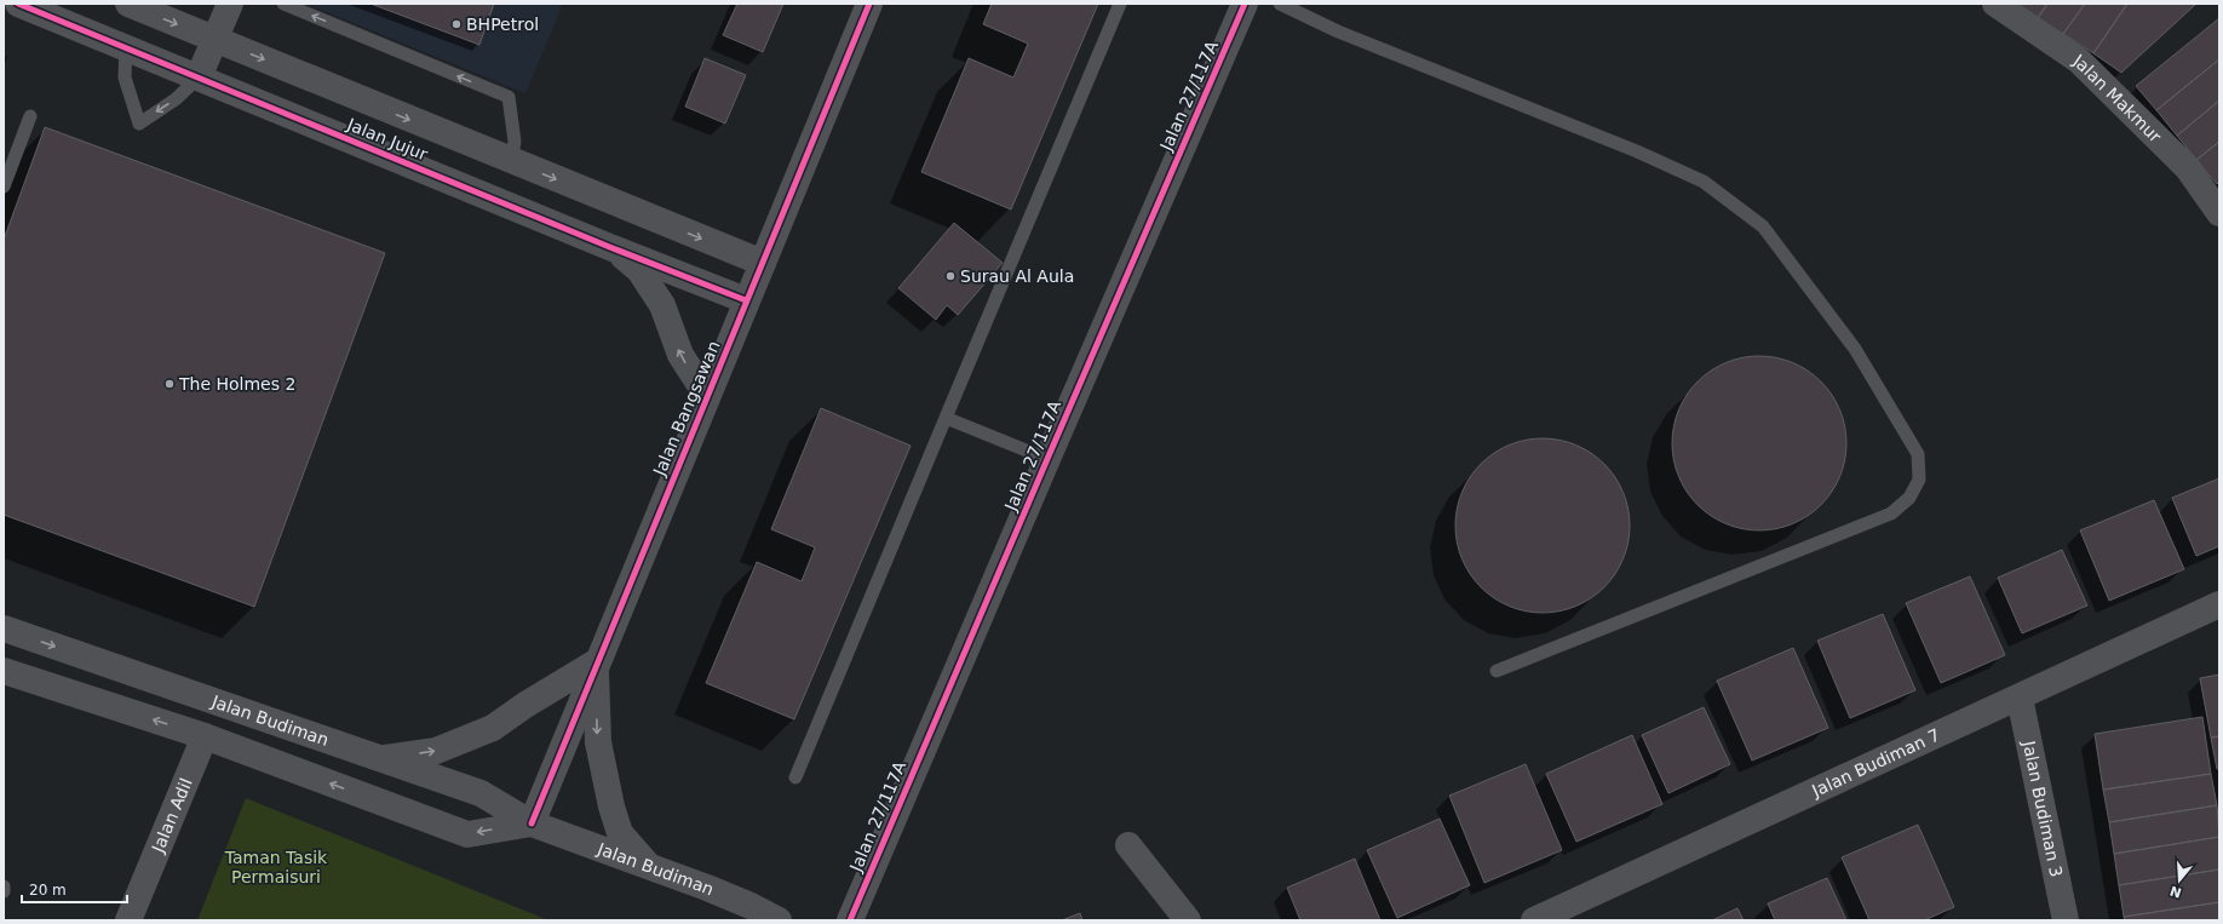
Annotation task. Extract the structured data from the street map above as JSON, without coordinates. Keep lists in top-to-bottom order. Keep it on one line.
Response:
{"streets":{"street":["Jalan 27/117A","Jalan Makmur","Jalan Jujur","Jalan Bangsawan","Jalan Budiman","Jalan Budiman 7","Jalan Budiman 3","Jalan Adil"]},"crossings":[["Jalan Jujur","Jalan Bangsawan"],["Jalan Bangsawan","Jalan Budiman"],["Jalan Budiman","Jalan Adil"],["Jalan Budiman 7","Jalan Budiman 3"]],"parks":["Taman Tasik Permaisuri"],"places":["BHPetrol","Surau Al Aula","The Holmes 2"],"scale_bar":"20 m","north":"bottom"}
